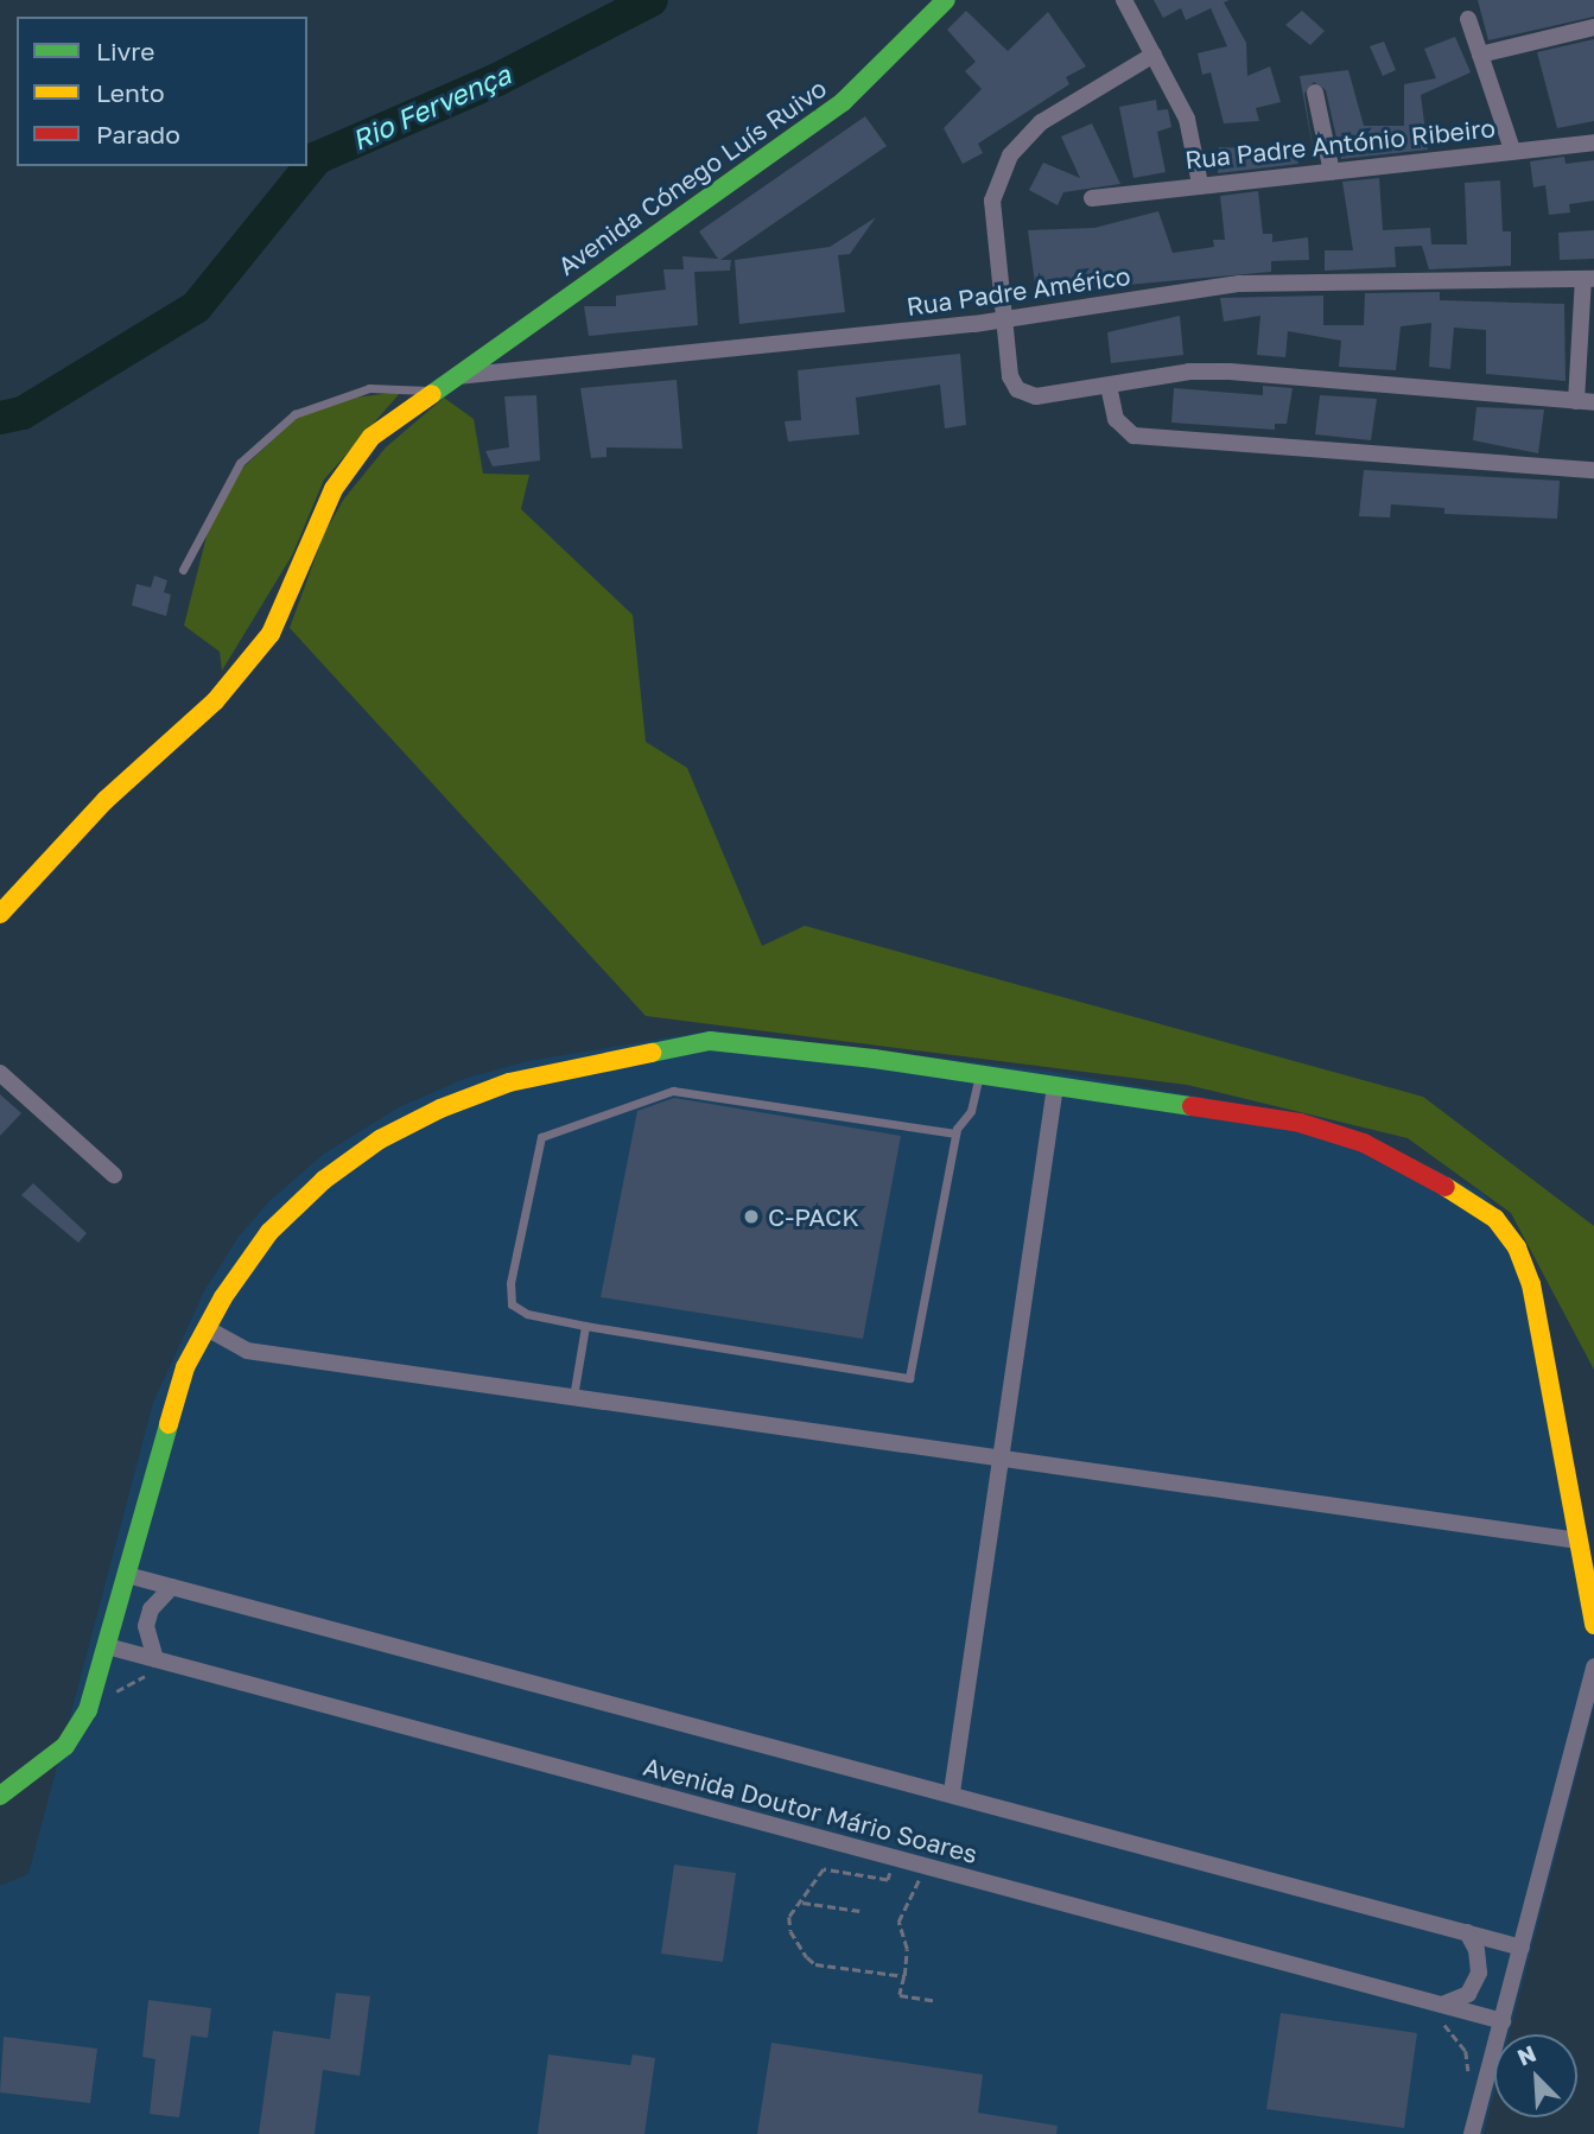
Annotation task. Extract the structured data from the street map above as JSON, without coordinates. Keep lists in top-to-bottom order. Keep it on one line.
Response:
{"streets":{"street":["Rua Padre António Ribeiro","Avenida Cónego Luís Ruivo","Rua Padre Américo","Avenida Doutor Mário Soares"]},"crossings":[["Avenida Cónego Luís Ruivo","Rua Padre Américo"]],"water":["Rio Fervença"],"places":["C-PACK"],"legend":["Livre","Lento","Parado"],"north":"top left"}
